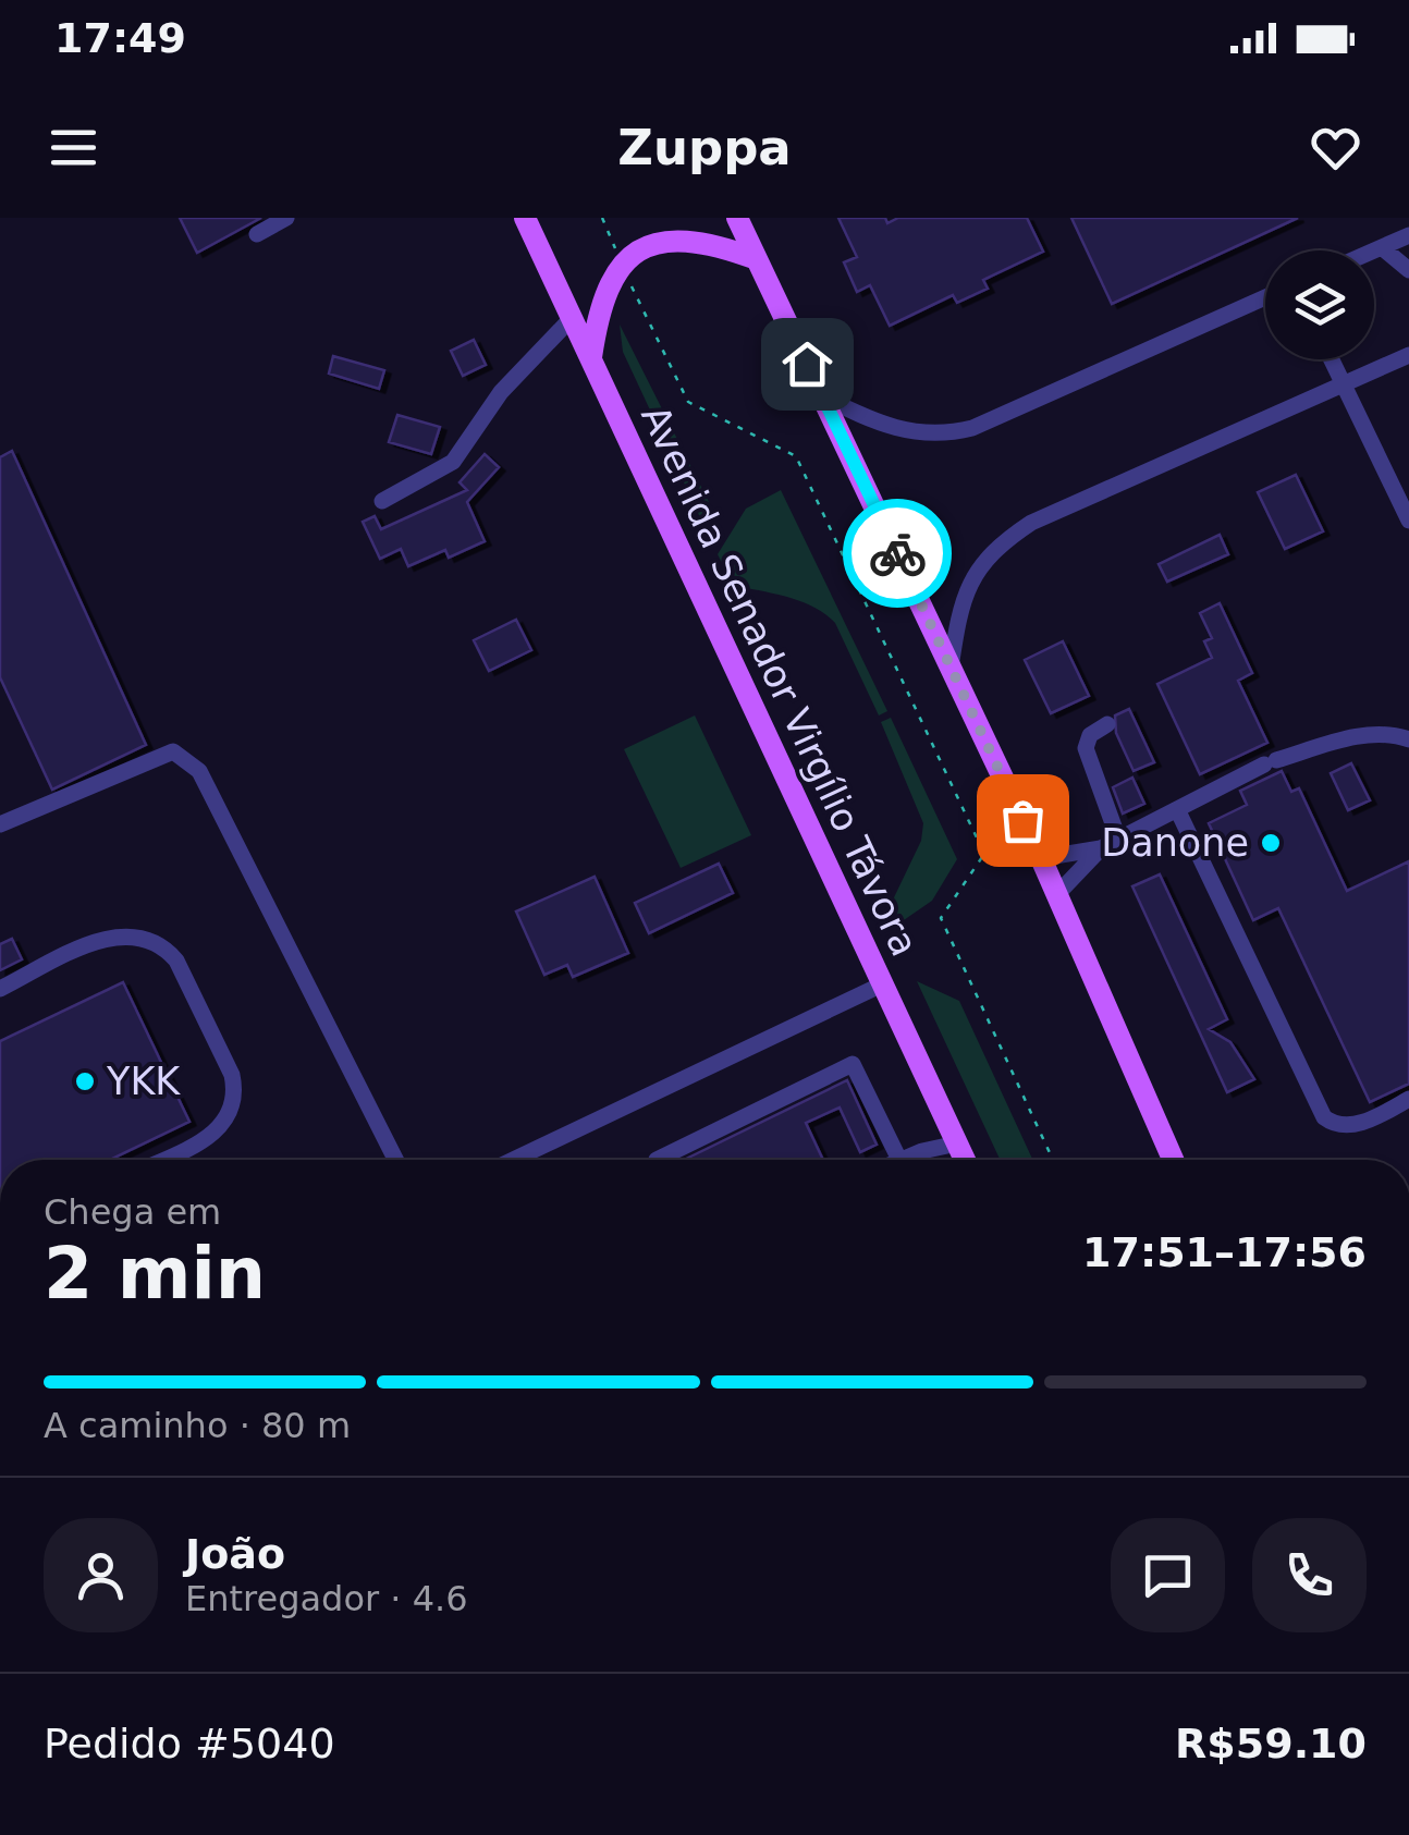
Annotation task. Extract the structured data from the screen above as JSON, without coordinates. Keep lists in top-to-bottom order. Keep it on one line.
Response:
{"streets":{"main road":["Avenida Senador Virgílio Távora"]},"places":["Danone","YKK"],"page":{"status":"17:49","header":"Zuppa","heading":["2 min","Chega em","17:51–17:56"],"panel":["João","Entregador · 4.6","Pedido #5040","R$59.10"],"bar":"A caminho · 80 m"}}
